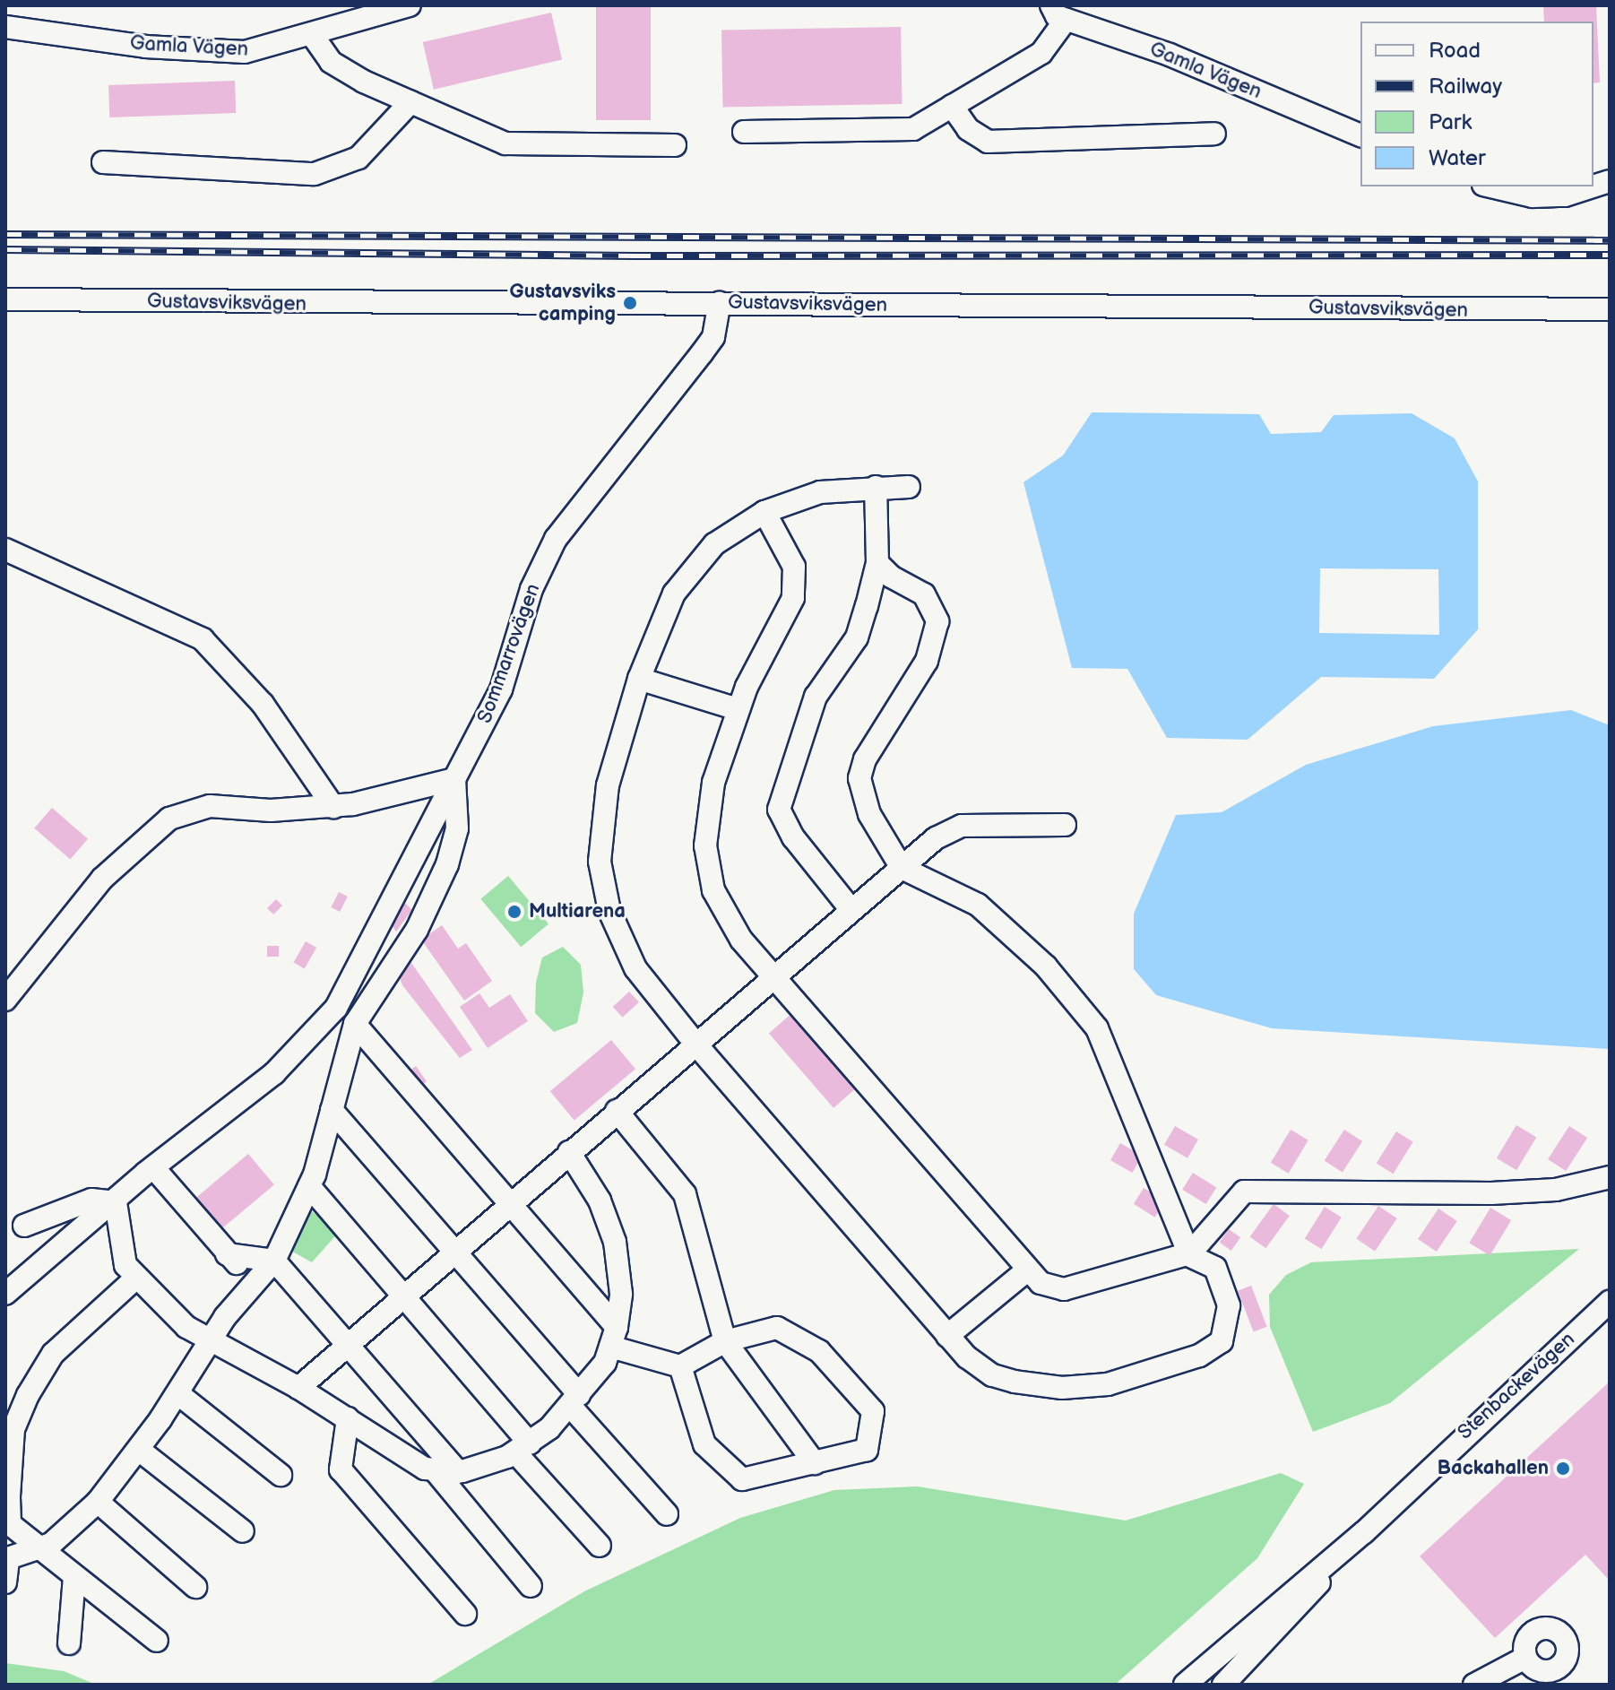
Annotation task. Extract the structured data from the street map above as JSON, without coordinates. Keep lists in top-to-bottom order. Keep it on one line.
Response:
{"streets":{"street":["Gamla Vägen","Gustavsviksvägen","Sommarrovägen","Stenbackevägen"]},"crossings":[["Gustavsviksvägen","Sommarrovägen"]],"places":["Gustavsviks camping","Multiarena","Backahallen"],"legend":["Road","Railway","Park","Water"]}
